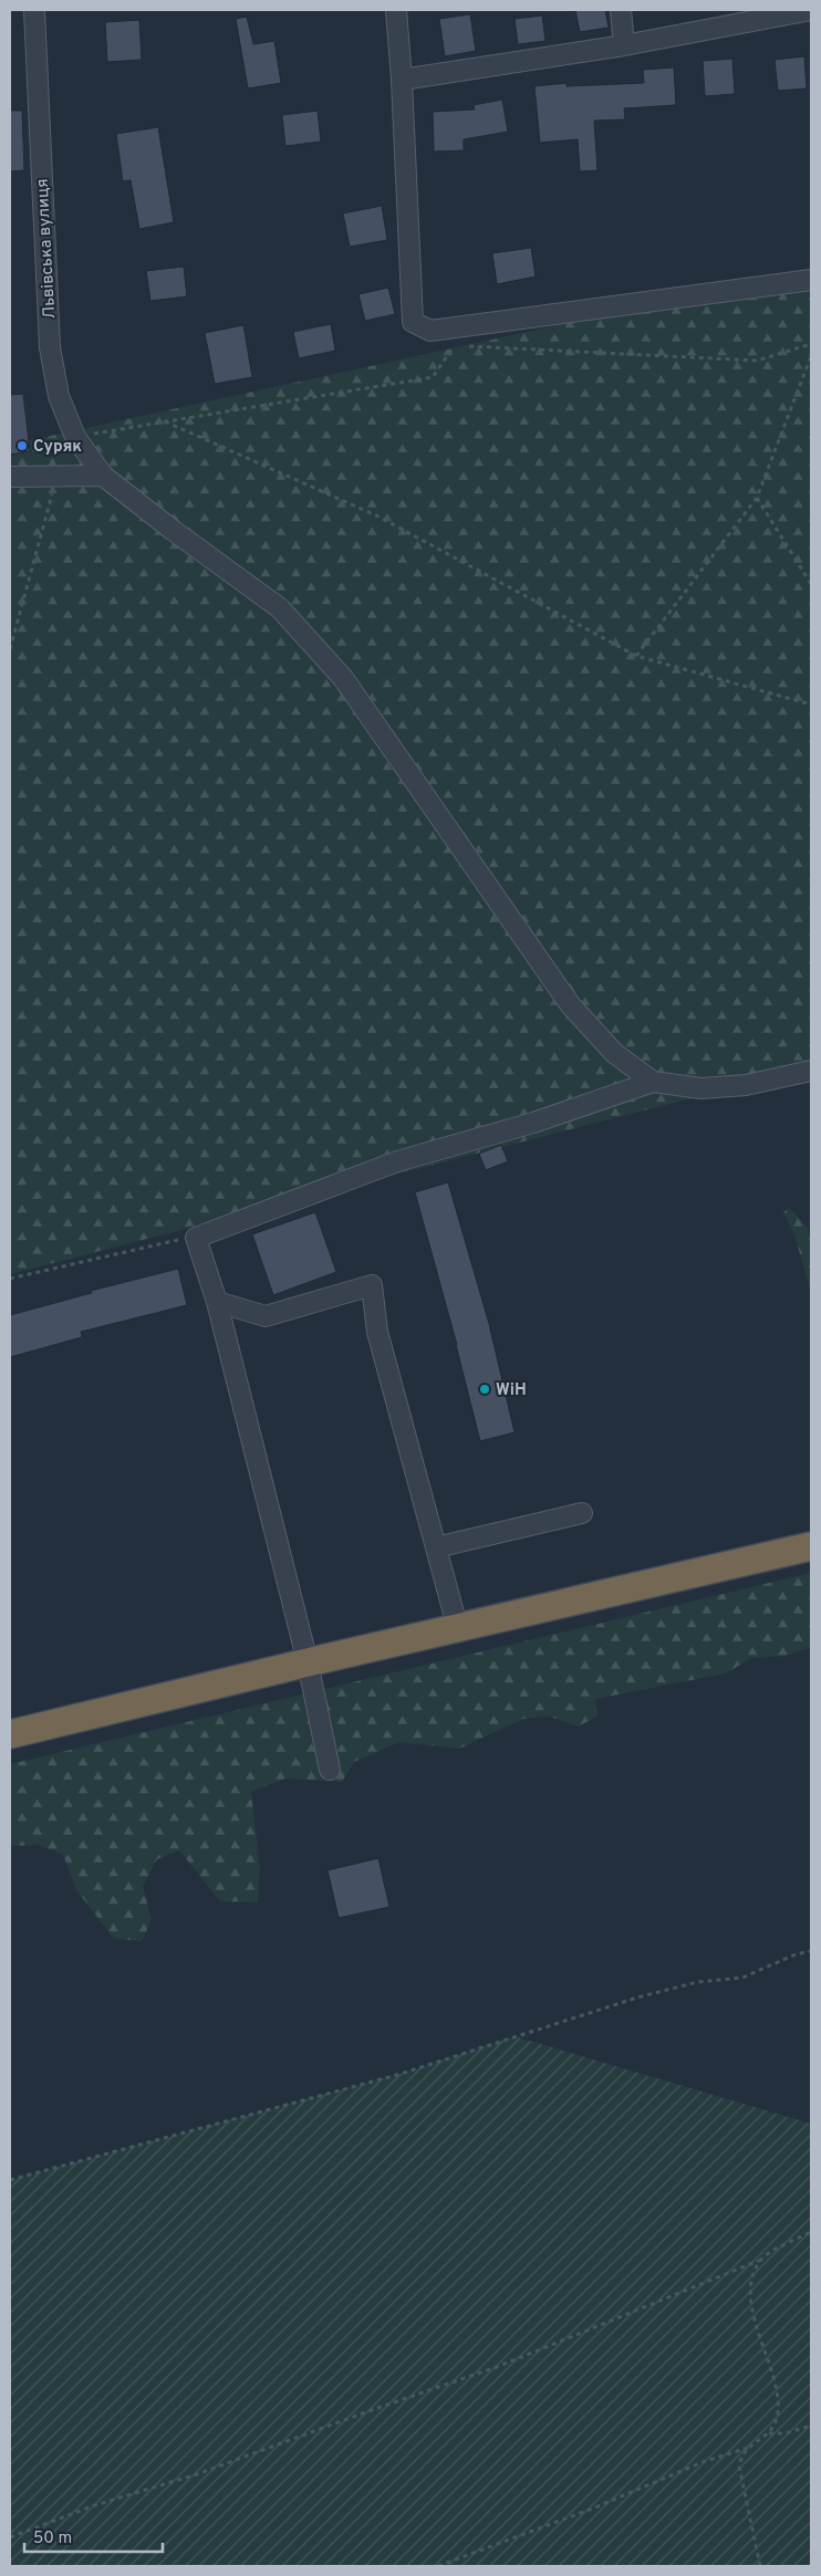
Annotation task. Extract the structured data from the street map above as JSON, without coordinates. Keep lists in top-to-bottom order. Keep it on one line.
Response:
{"streets":{"street":["Львівська вулиця"]},"places":["Суряк","WiH"],"scale_bar":"50 m"}
